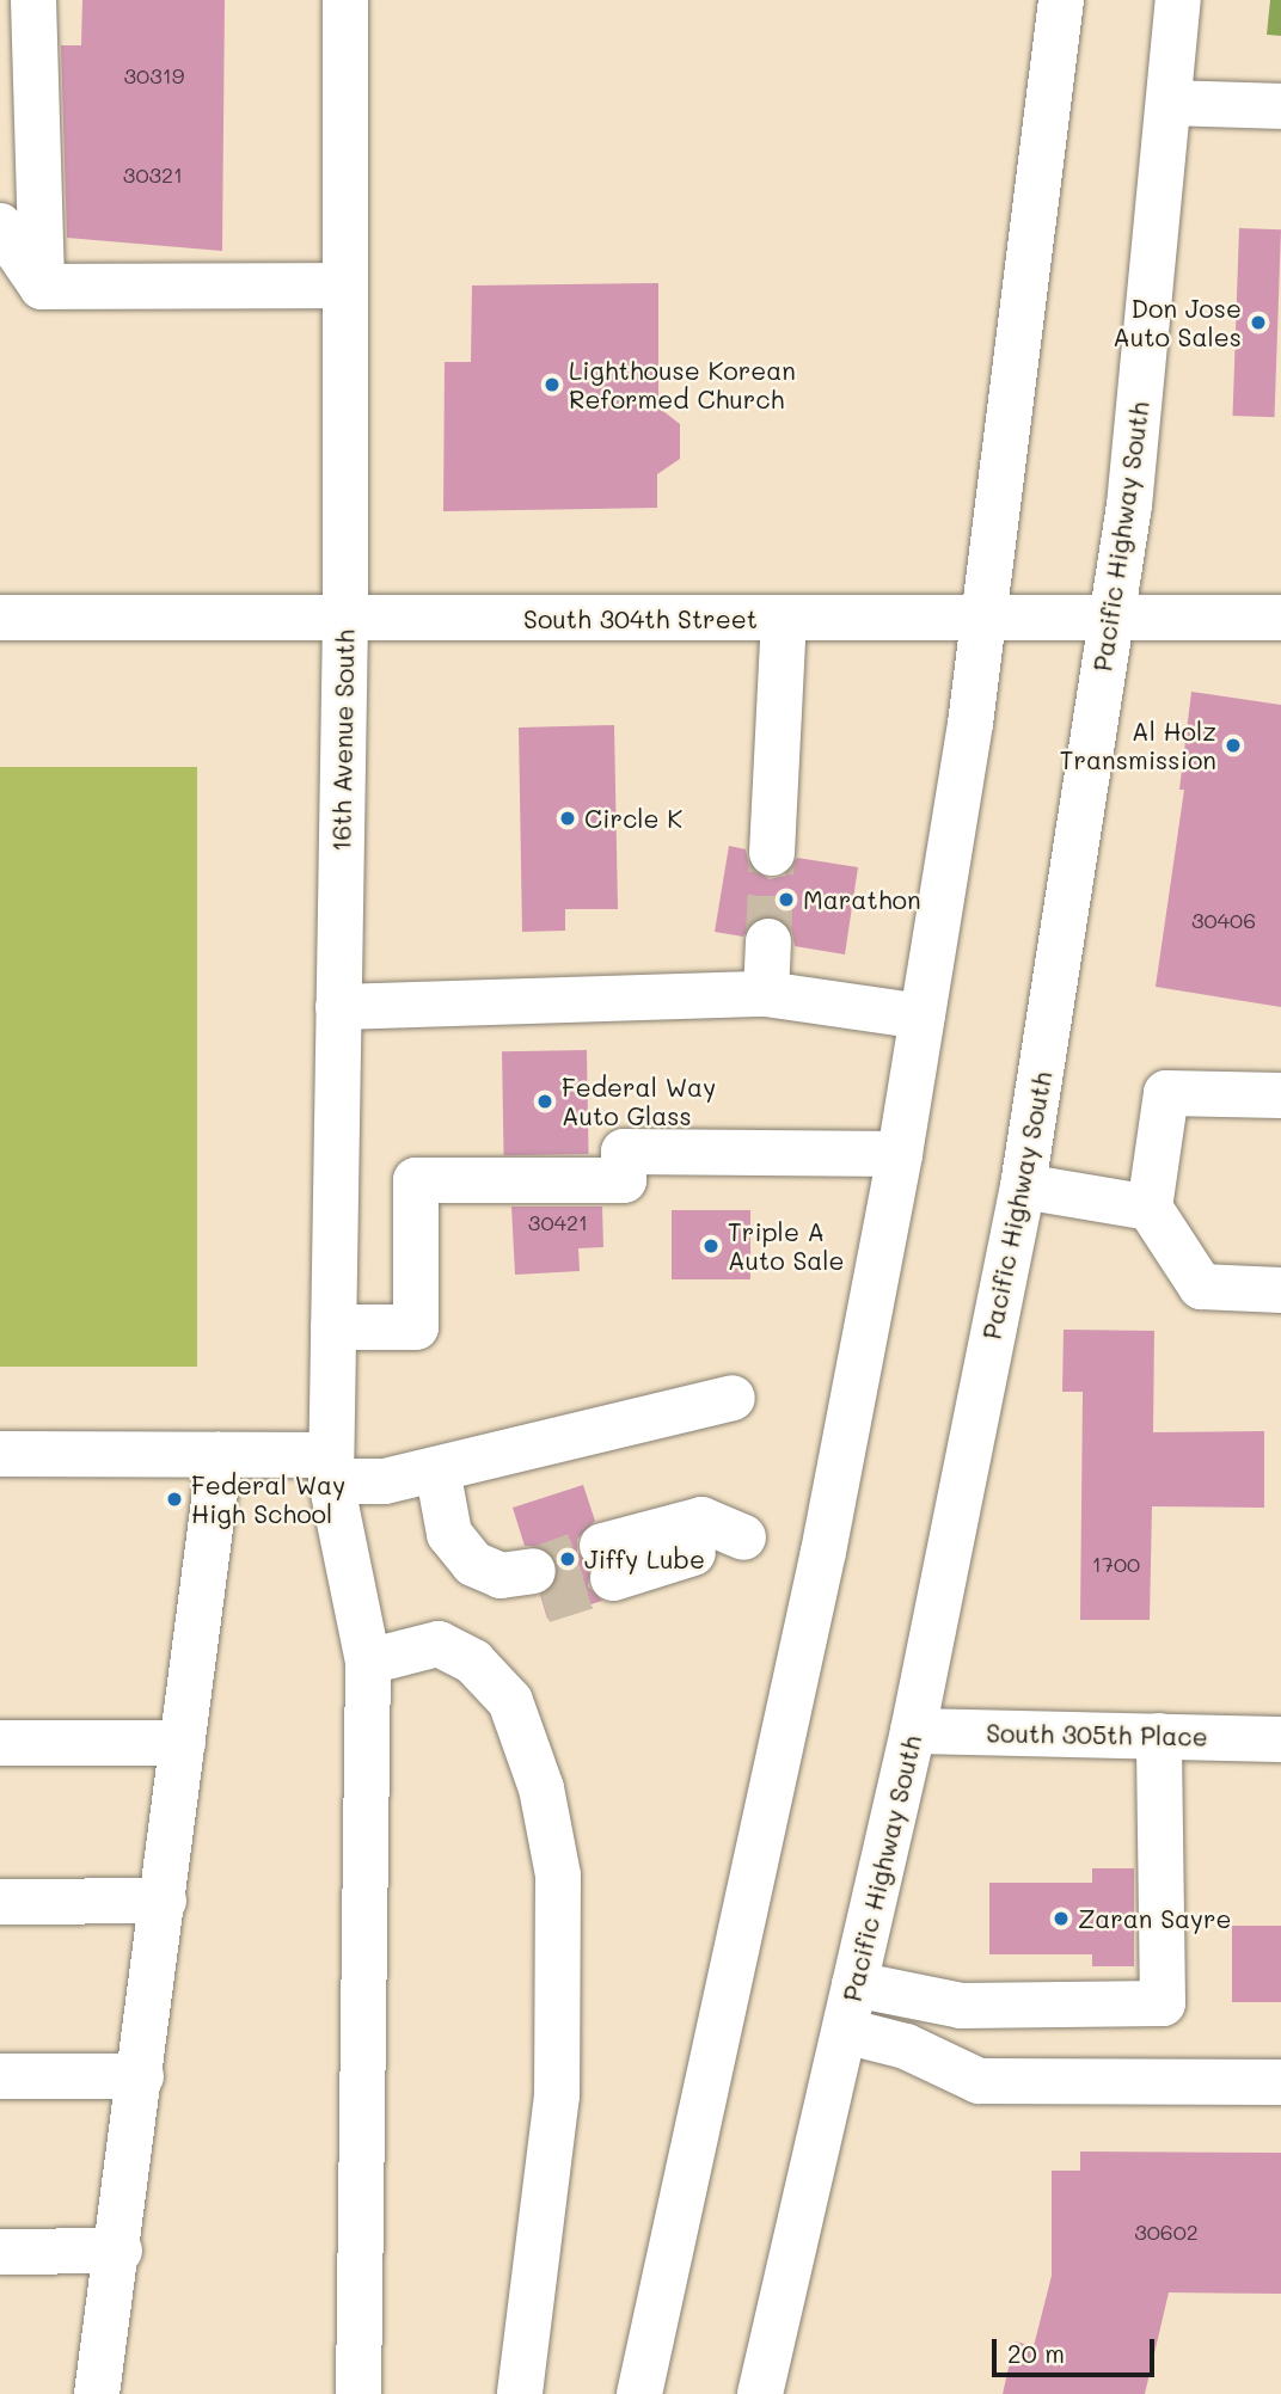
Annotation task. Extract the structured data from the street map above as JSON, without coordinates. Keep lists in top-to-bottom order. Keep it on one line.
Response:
{"streets":{"main road":["Pacific Highway South","South 304th Street","16th Avenue South","South 305th Place"]},"crossings":[["Pacific Highway South","South 304th Street"],["Pacific Highway South","South 305th Place"],["South 304th Street","16th Avenue South"]],"places":["Don Jose Auto Sales","Lighthouse Korean Reformed Church","Al Holz Transmission","Circle K","Marathon","Federal Way Auto Glass","Triple A Auto Sale","Federal Way High School","Jiffy Lube","Zaran Sayre"],"house_numbers":["30319","30321","30406","30421","1700","30602"],"scale_bar":"20 m"}
